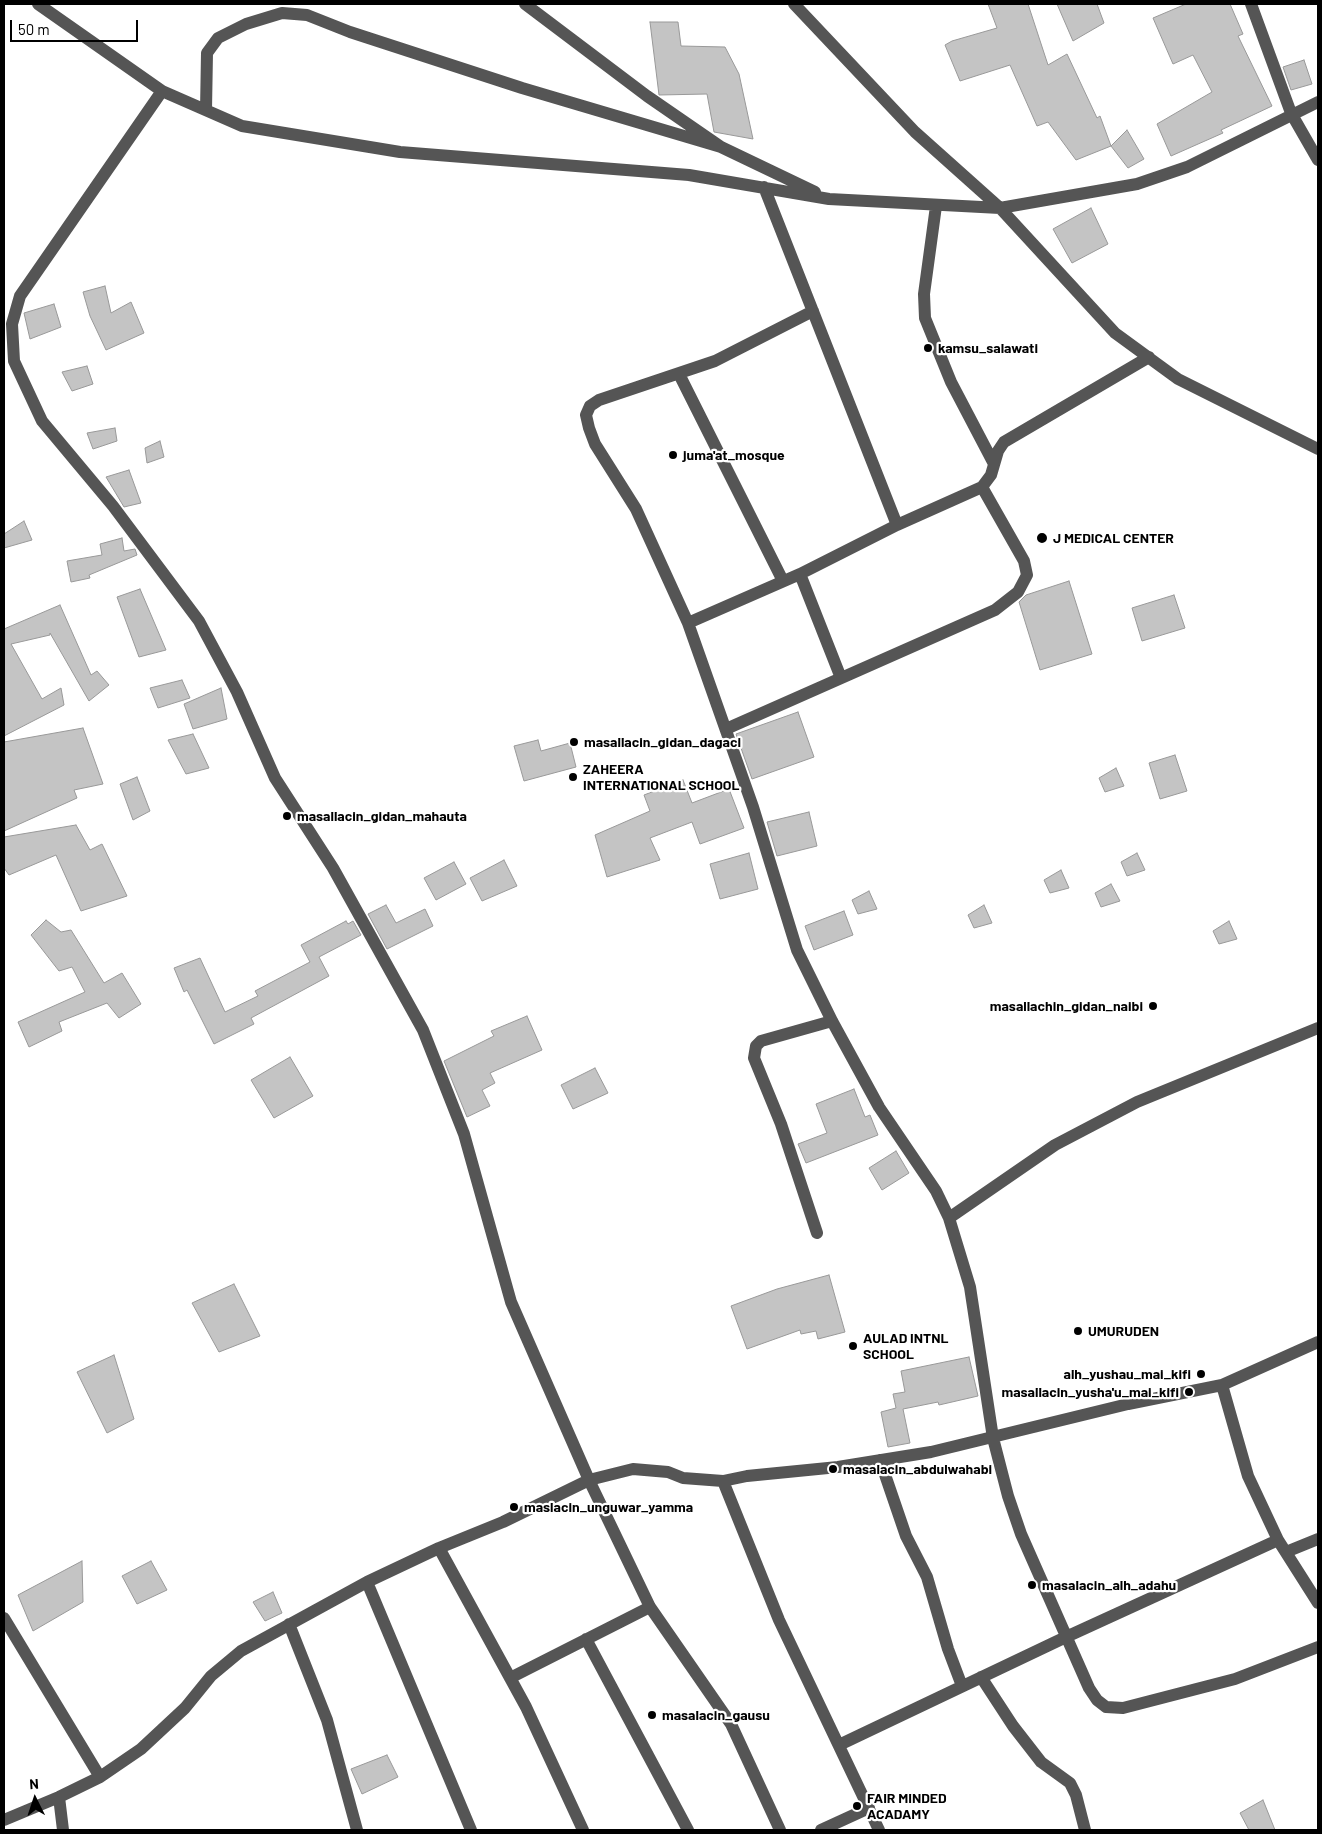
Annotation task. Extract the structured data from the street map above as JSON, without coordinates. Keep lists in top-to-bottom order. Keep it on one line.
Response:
{"places":["kamsu_salawati","juma'at_mosque","J MEDICAL CENTER","masallacin_gidan_dagaci","ZAHEERA INTERNATIONAL SCHOOL","masallacin_gidan_mahauta","masallachin_gidan_naibi","UMURUDEN","AULAD INTNL SCHOOL","alh_yushau_mai_kifi","masallacin_yusha'u_mai_kifi","masalacin_abdulwahabi","maslacin_unguwar_yamma","masalacin_alh_adahu","masalacin_gausu","FAIR MINDED ACADAMY"],"scale_bar":"50 m","north":"top"}
